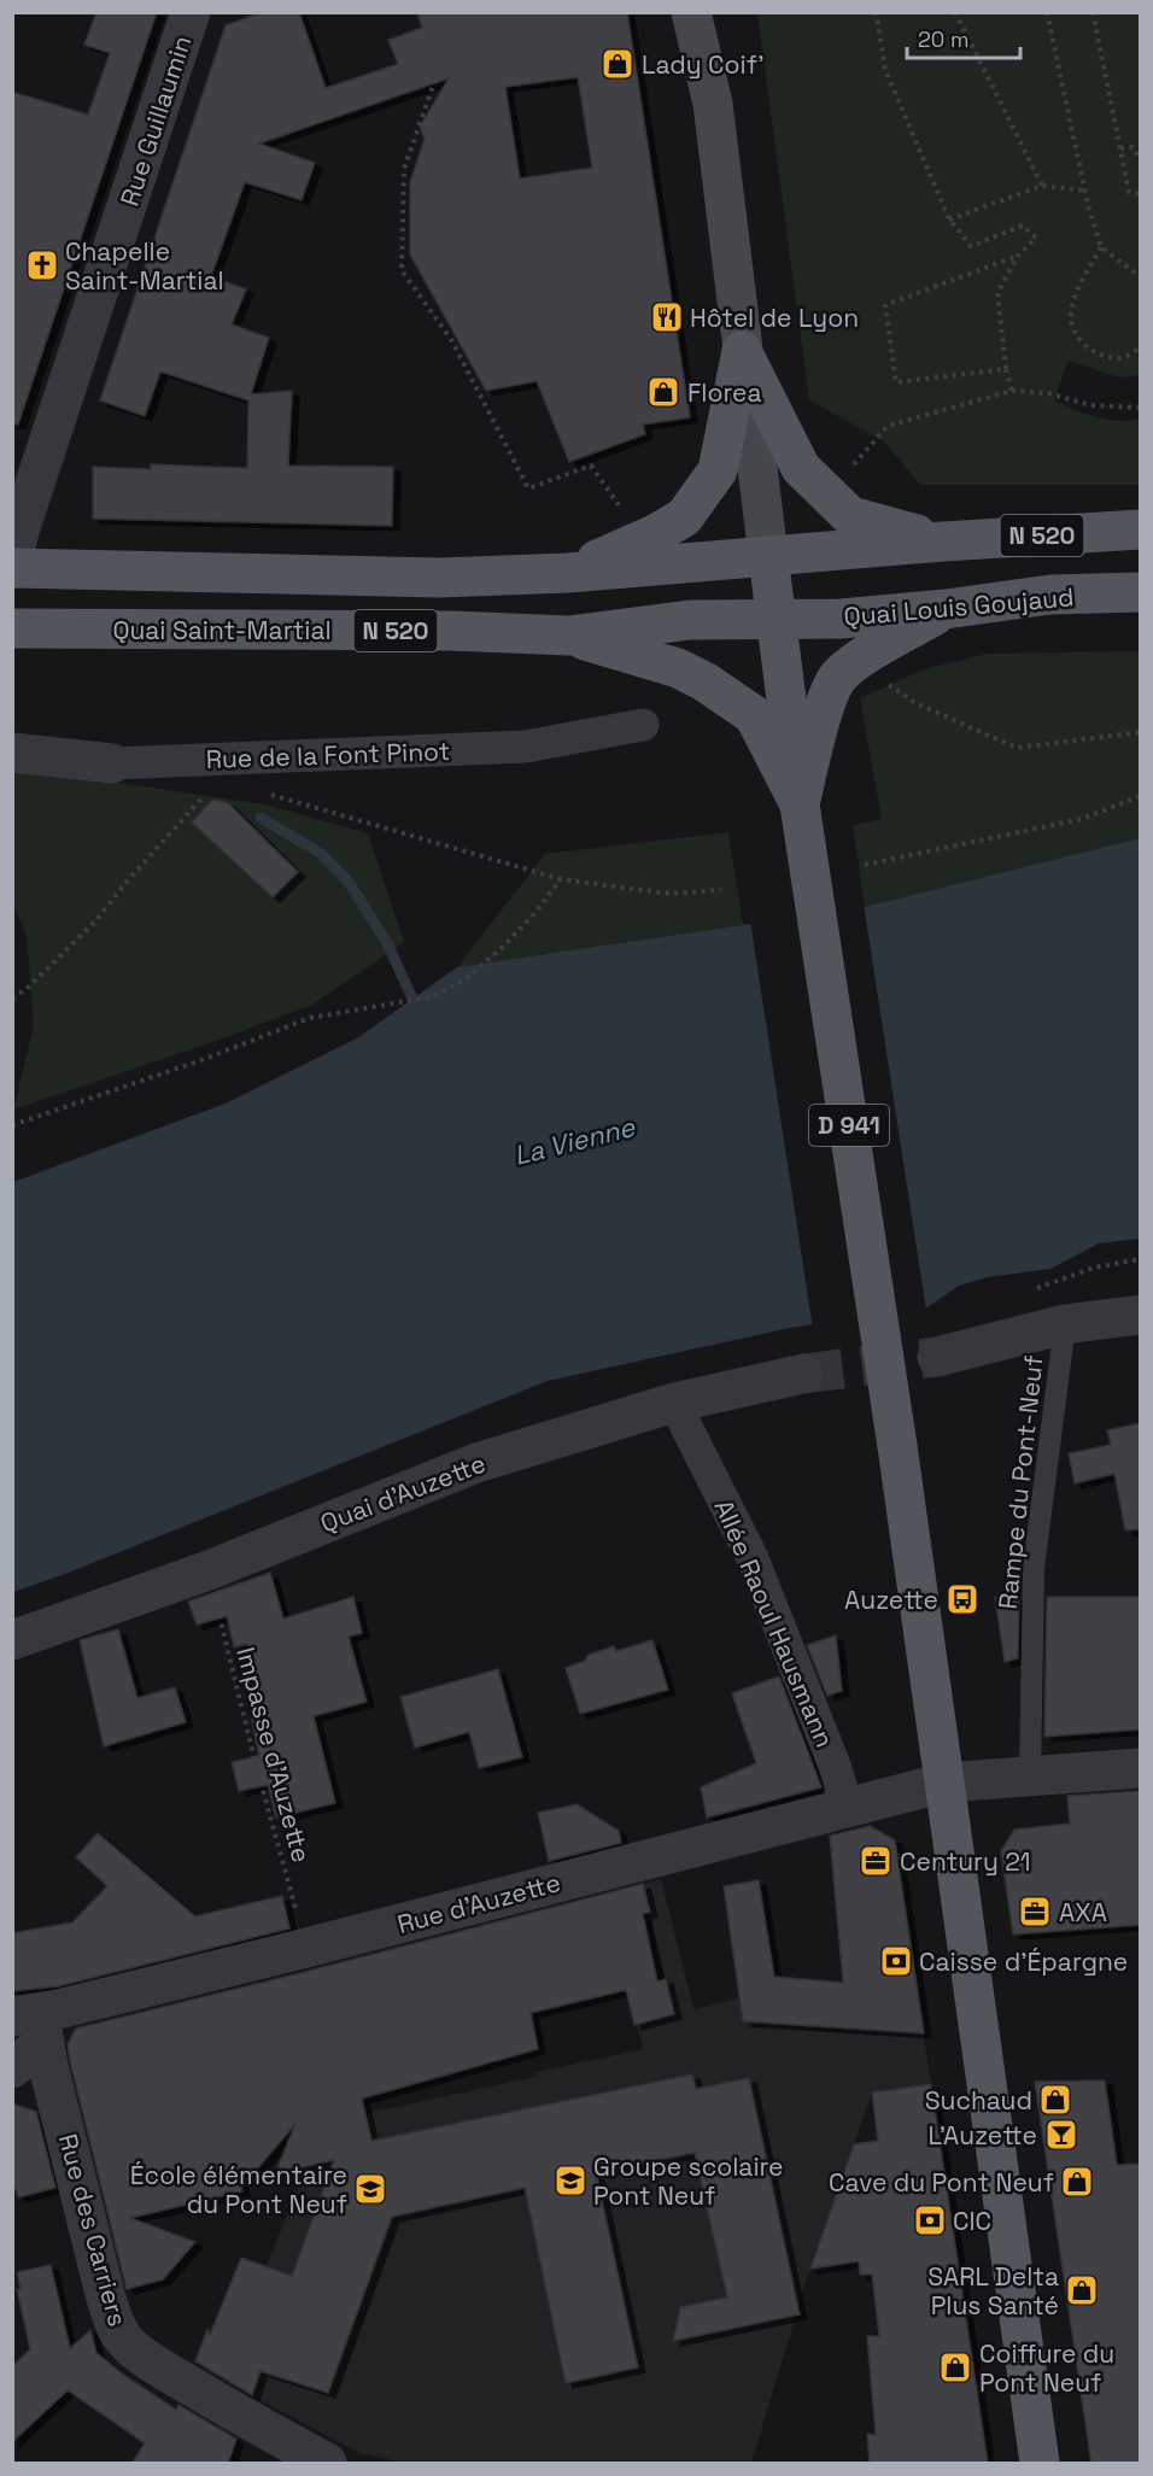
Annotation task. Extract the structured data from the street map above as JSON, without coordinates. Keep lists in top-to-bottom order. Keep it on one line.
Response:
{"streets":{"main road":["N 520","Quai Louis Goujaud","Quai Saint-Martial","D 941"],"street":["Rue Guillaumin","Rue de la Font Pinot","Quai d'Auzette","Allée Raoul Hausmann","Rue d'Auzette","Rue des Carriers"],"lane":["Rampe du Pont-Neuf"],"path":["Impasse d'Auzette"]},"crossings":[["N 520","D 941"],["Quai Louis Goujaud","Quai Saint-Martial"],["Quai Louis Goujaud","D 941"],["Quai Saint-Martial","D 941"],["D 941","Rue d'Auzette"],["Rampe du Pont-Neuf","Rue d'Auzette"],["Quai d'Auzette","Allée Raoul Hausmann"],["Quai d'Auzette","Impasse d'Auzette"],["Allée Raoul Hausmann","Rue d'Auzette"],["Impasse d'Auzette","Rue d'Auzette"],["Rue d'Auzette","Rue des Carriers"]],"water":["La Vienne"],"places":{"shop":["Lady Coif'","Florea","Suchaud","Cave du Pont Neuf","SARL Delta Plus Santé","Coiffure du Pont Neuf"],"church":["Chapelle Saint-Martial"],"restaurant":["Hôtel de Lyon"],"bus stop":["Auzette"],"office":["Century 21","AXA"],"bank":["Caisse d'Épargne","CIC"],"bar":["L'Auzette"],"school or university":["Groupe scolaire Pont Neuf","École élémentaire du Pont Neuf"]},"scale_bar":"20 m"}
